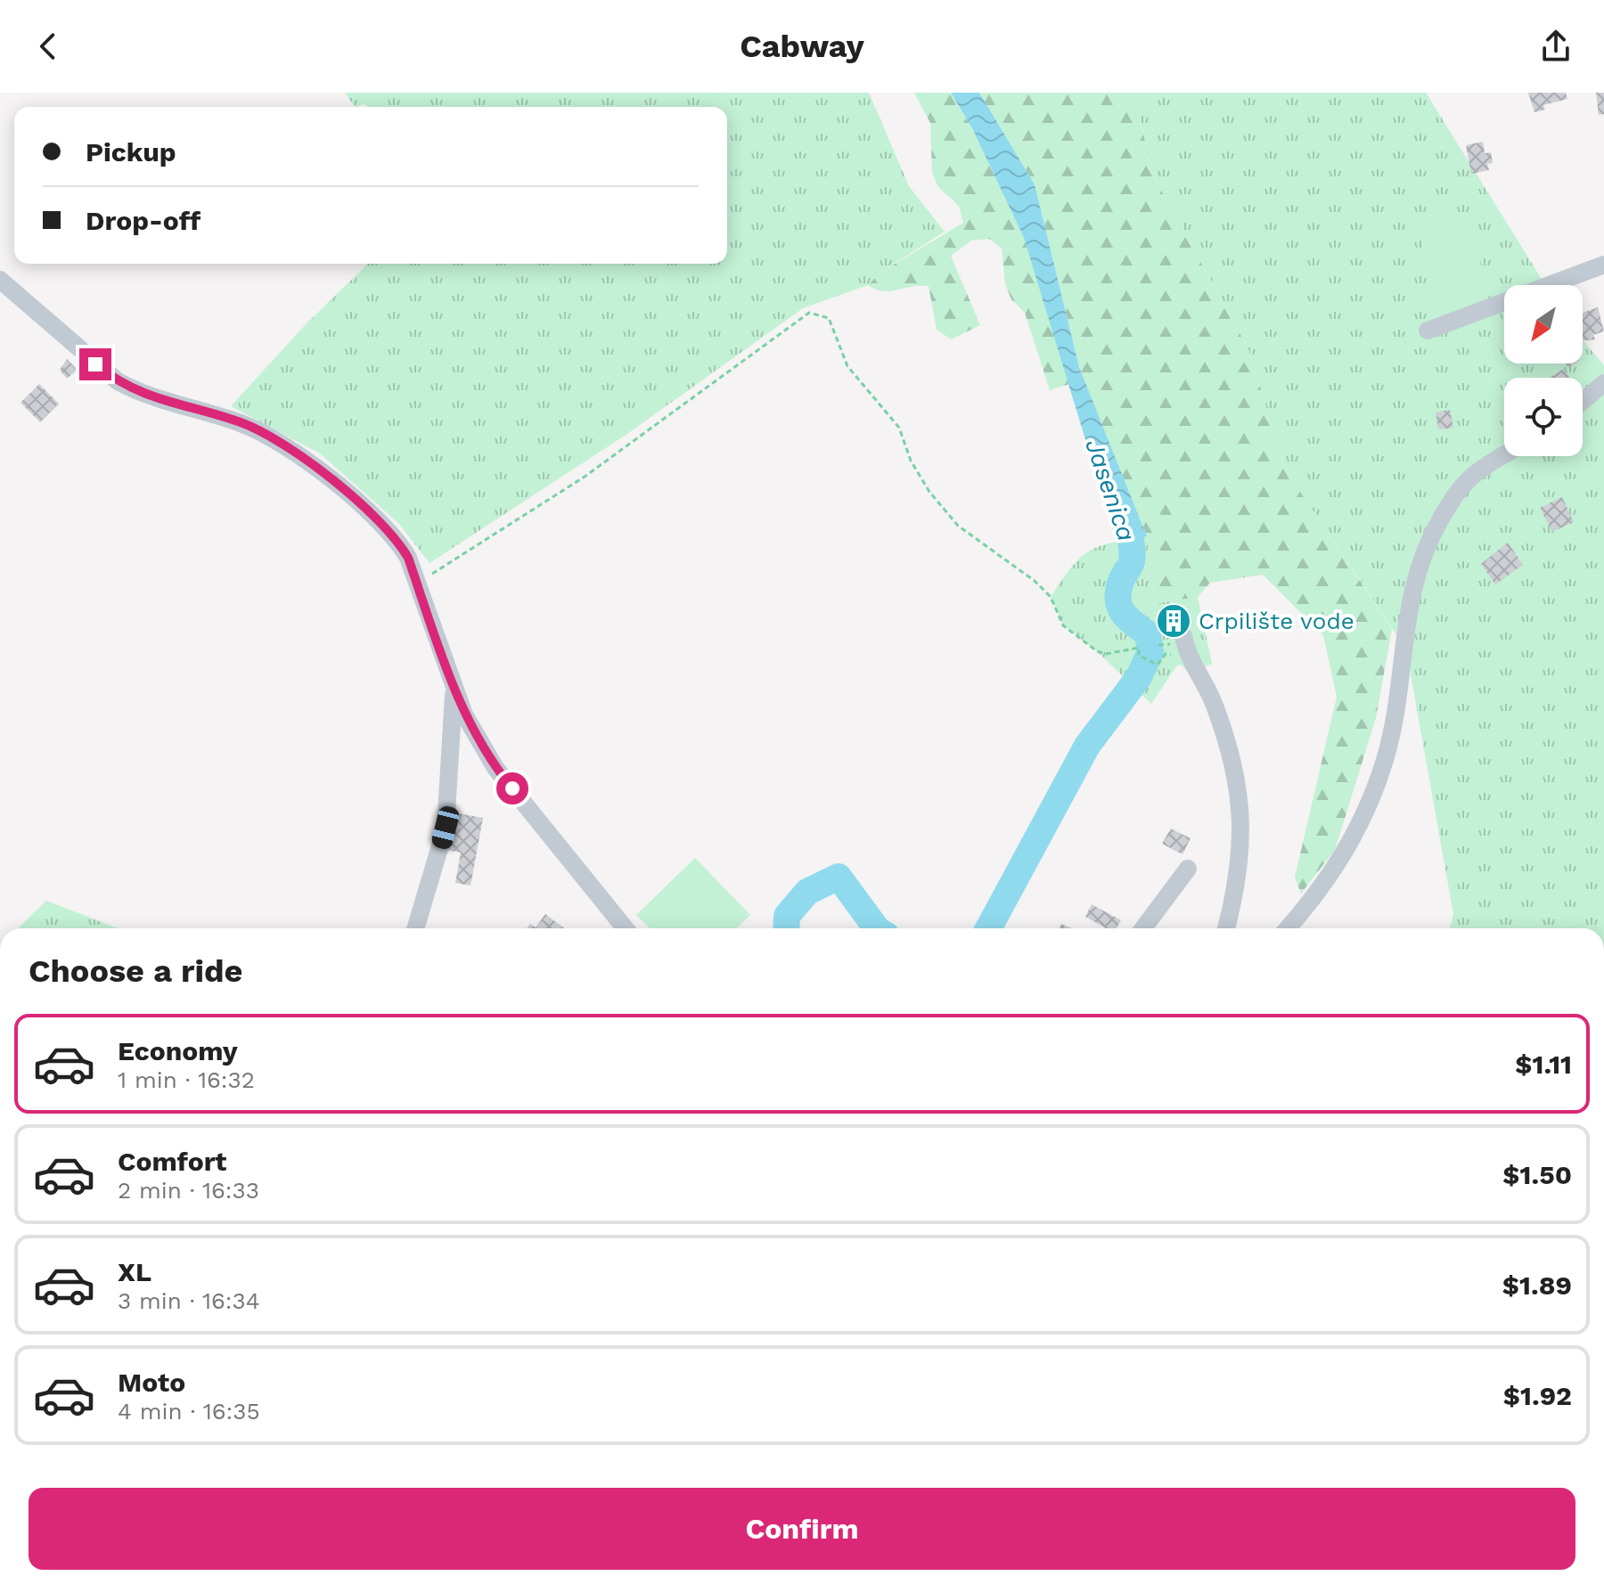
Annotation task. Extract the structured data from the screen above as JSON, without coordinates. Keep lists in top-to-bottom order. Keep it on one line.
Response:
{"water":["Jasenica"],"places":{"building":["Crpilište vode"]},"north":"bottom left","page":{"header":"Cabway","banner":["Pickup","Drop-off"],"heading":"Choose a ride","list":[{"name":"Economy","note":"1 min · 16:32","value":"$1.11"},{"name":"Comfort","note":"2 min · 16:33","value":"$1.50"},{"name":"XL","note":"3 min · 16:34","value":"$1.89"},{"name":"Moto","note":"4 min · 16:35","value":"$1.92"}],"buttons":"Confirm"}}
